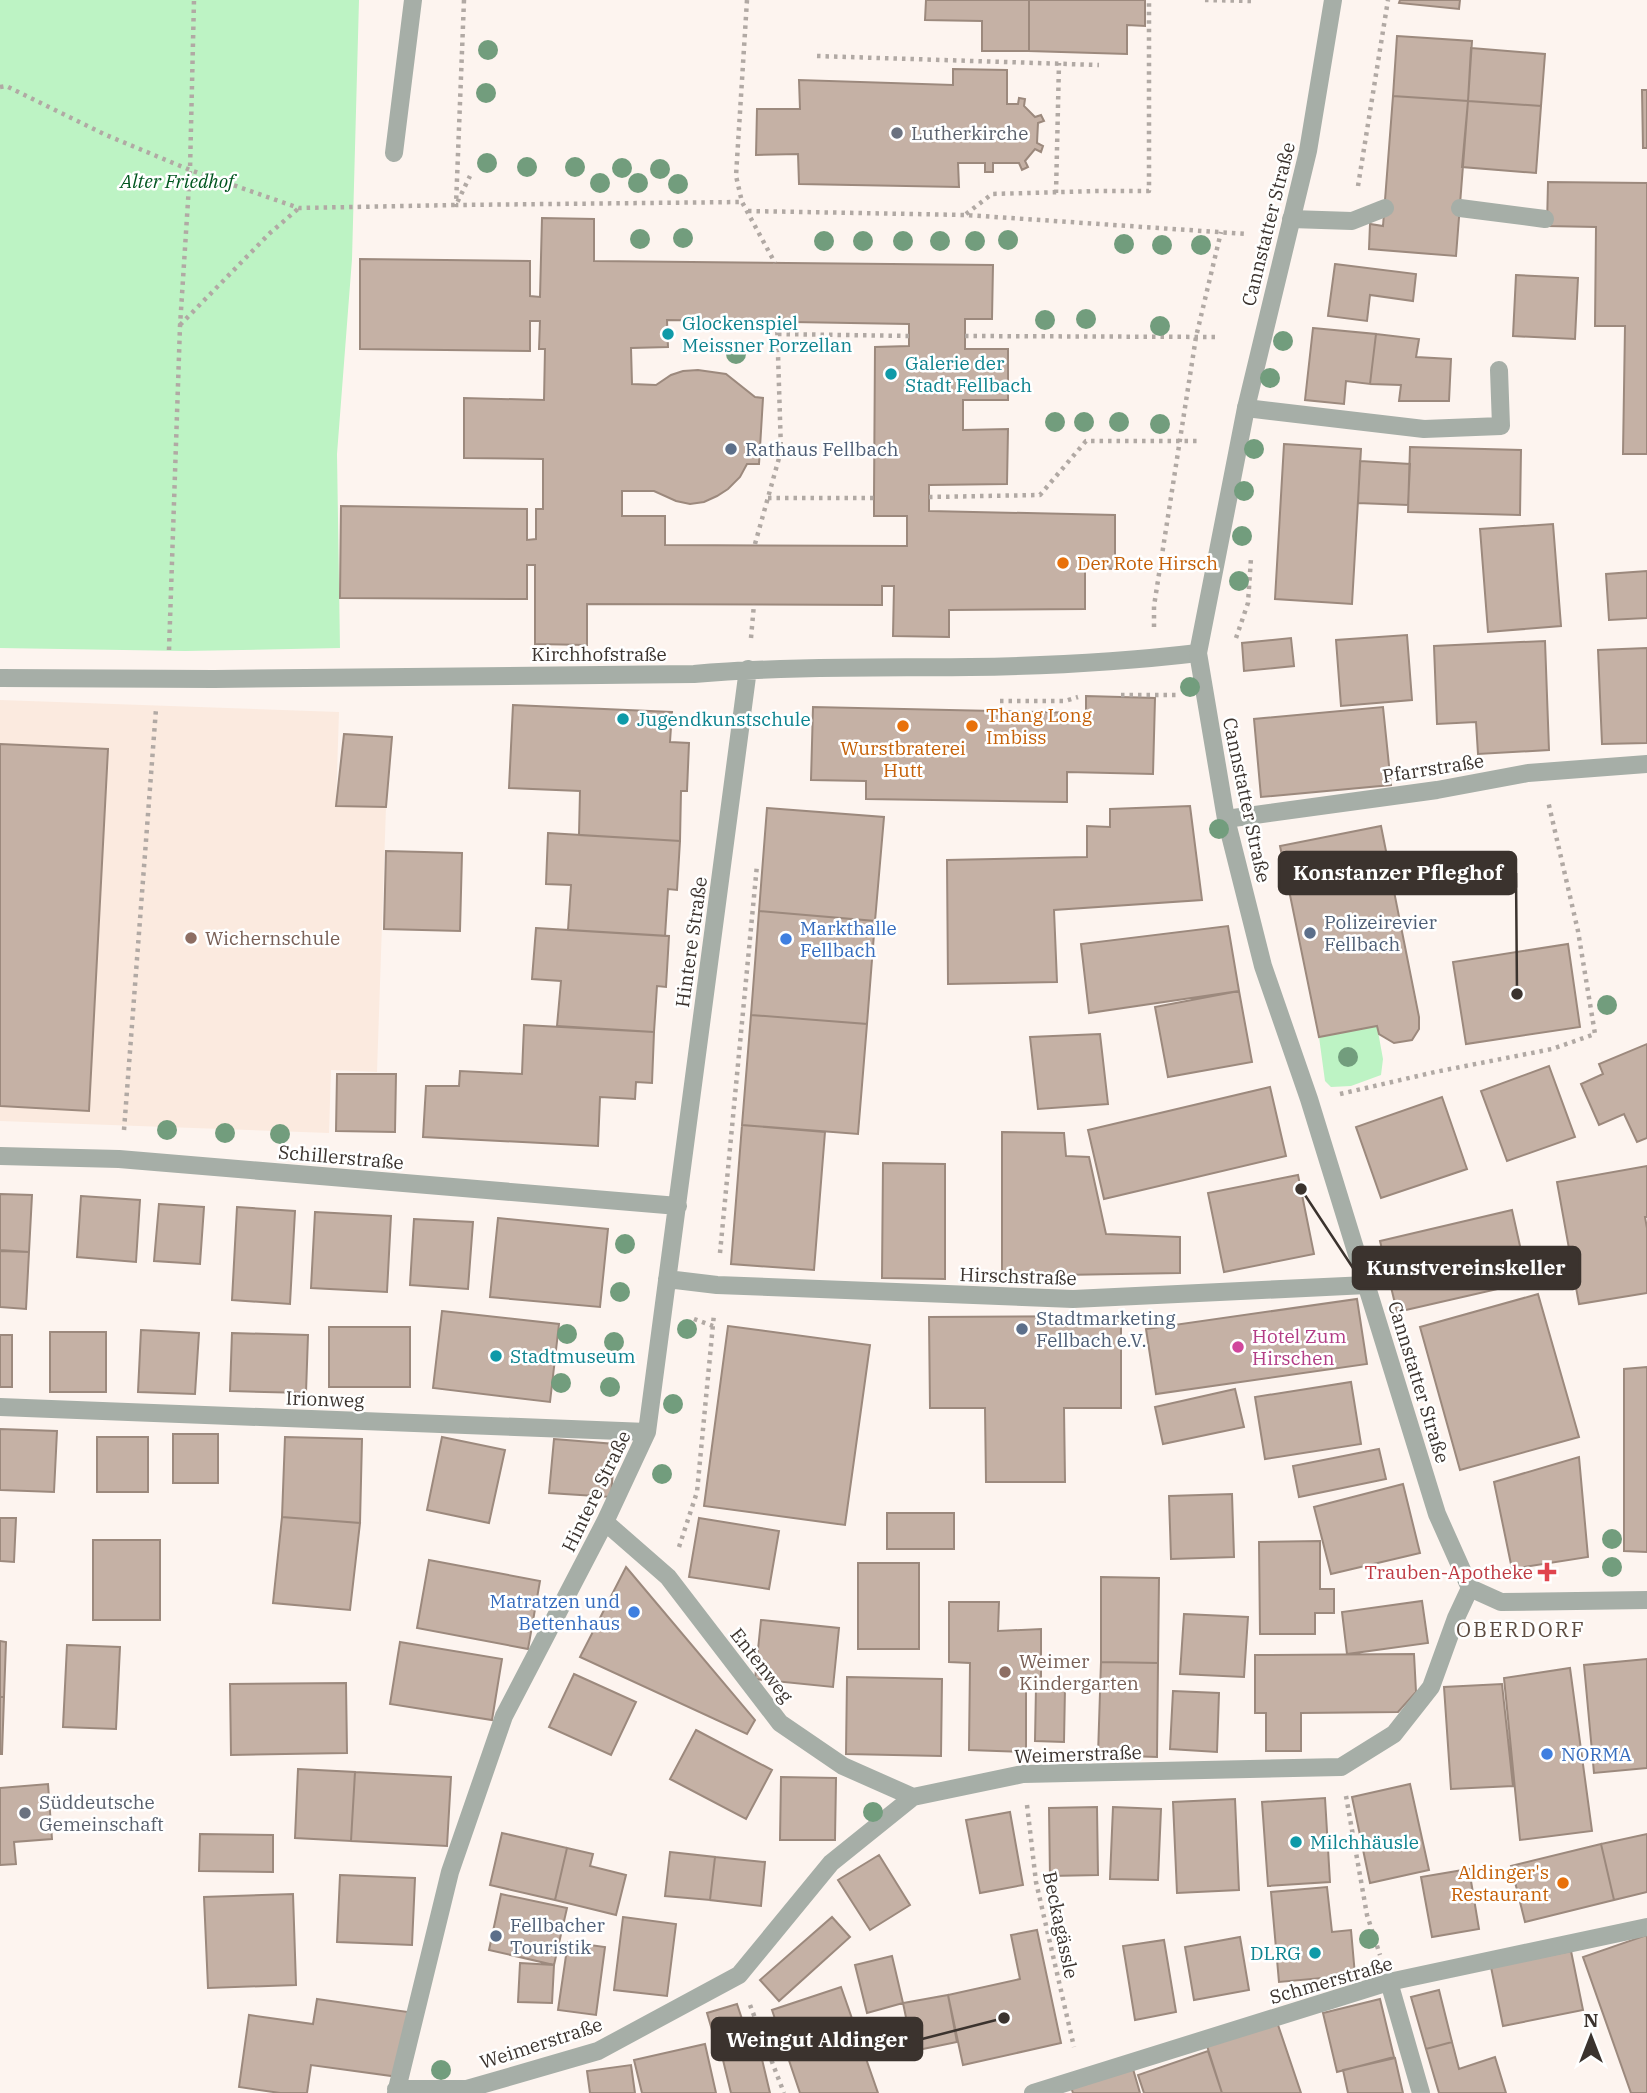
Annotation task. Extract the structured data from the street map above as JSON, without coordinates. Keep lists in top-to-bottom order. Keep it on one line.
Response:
{"streets":{"street":["Cannstatter Straße","Kirchhofstraße","Pfarrstraße","Hintere Straße","Schillerstraße","Hirschstraße","Irionweg","Entenweg","Weimerstraße","Schmerstraße"],"path":["Beckagässle"]},"crossings":[["Cannstatter Straße","Kirchhofstraße"],["Cannstatter Straße","Pfarrstraße"],["Cannstatter Straße","Hirschstraße"],["Kirchhofstraße","Hintere Straße"],["Hintere Straße","Schillerstraße"],["Hintere Straße","Hirschstraße"],["Hintere Straße","Irionweg"],["Hintere Straße","Entenweg"],["Hintere Straße","Weimerstraße"],["Entenweg","Weimerstraße"],["Weimerstraße","Beckagässle"],["Beckagässle","Schmerstraße"]],"districts":["OBERDORF"],"parks":["Alter Friedhof"],"places":{"other":["Lutherkirche","Glockenspiel Meissner Porzellan","Galerie der Stadt Fellbach","Rathaus Fellbach","Der Rote Hirsch","Jugendkunstschule","Wurstbraterei Hutt","Thang Long Imbiss","Polizeirevier Fellbach","Wichernschule","Markthalle Fellbach","Konstanzer Pfleghof","Kunstvereinskeller","Stadtmarketing Fellbach e.V.","Hotel Zum Hirschen","Stadtmuseum","Matratzen und Bettenhaus","Weimer Kindergarten","NORMA","Süddeutsche Gemeinschaft","Milchhäusle","Aldinger's Restaurant","Fellbacher Touristik","DLRG","Weingut Aldinger"],"health":["Trauben-Apotheke"]},"north":"top"}
